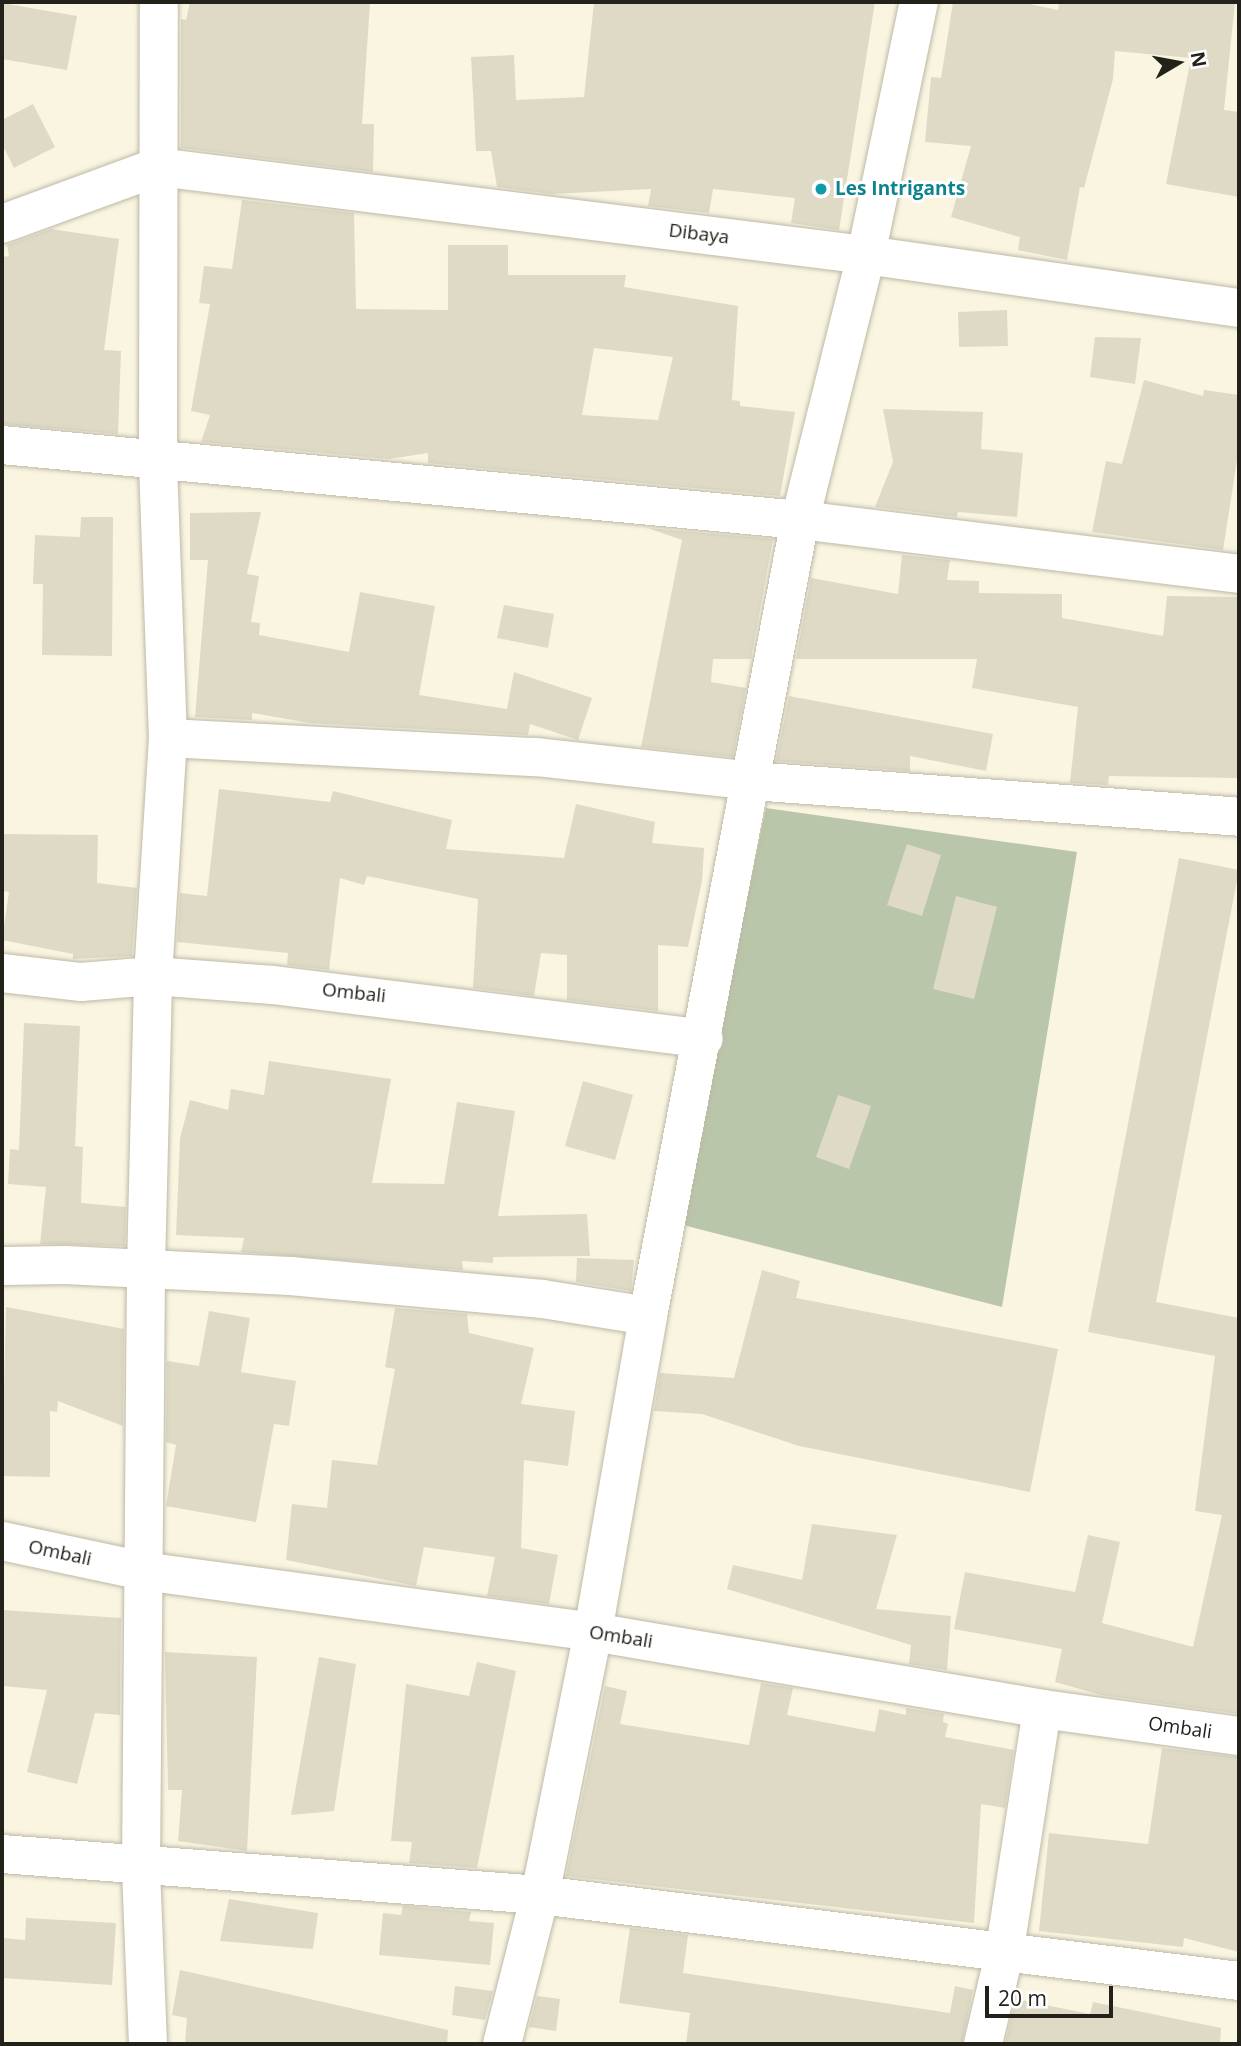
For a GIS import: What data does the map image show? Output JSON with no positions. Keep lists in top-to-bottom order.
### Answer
{
  "streets": {
    "street": ["Dibaya", "Ombali"]
  },
  "places": ["Les Intrigants"],
  "scale_bar": "20 m",
  "north": "right"
}
